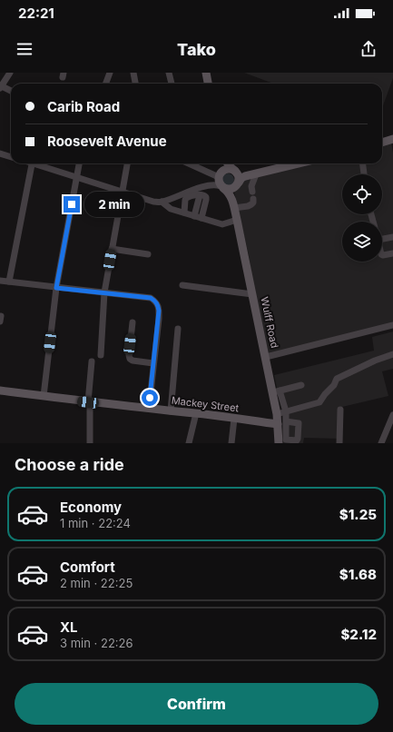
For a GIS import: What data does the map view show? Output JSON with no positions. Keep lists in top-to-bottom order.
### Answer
{
  "streets": {
    "main road": ["Wulff Road", "Mackey Street"]
  },
  "crossings": [
    ["Wulff Road", "Mackey Street"]
  ],
  "page": {
    "status": "22:21",
    "header": "Tako",
    "banner": ["Carib Road", "Roosevelt Avenue"],
    "bubble": "2 min",
    "heading": "Choose a ride",
    "list": [
      {
        "name": "Economy",
        "note": "1 min · 22:24",
        "value": "$1.25"
      },
      {
        "name": "Comfort",
        "note": "2 min · 22:25",
        "value": "$1.68"
      },
      {
        "name": "XL",
        "note": "3 min · 22:26",
        "value": "$2.12"
      }
    ],
    "buttons": "Confirm"
  }
}
